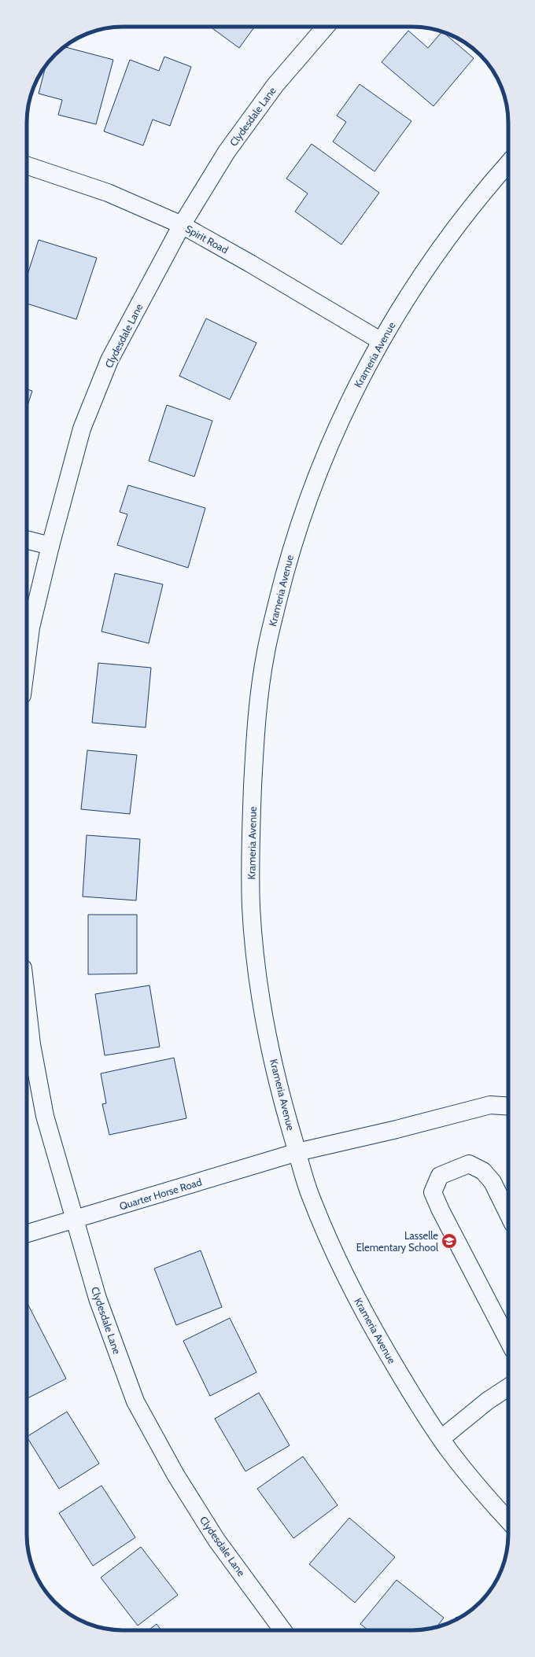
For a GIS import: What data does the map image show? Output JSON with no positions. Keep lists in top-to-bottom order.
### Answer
{
  "streets": {
    "street": [
      "Clydesdale Lane",
      "Spirit Road",
      "Krameria Avenue",
      "Quarter Horse Road"
    ]
  },
  "crossings": [
    ["Clydesdale Lane", "Spirit Road"],
    ["Clydesdale Lane", "Quarter Horse Road"],
    ["Spirit Road", "Krameria Avenue"],
    ["Krameria Avenue", "Quarter Horse Road"]
  ],
  "places": {
    "school or university": ["Lasselle Elementary School"]
  }
}
